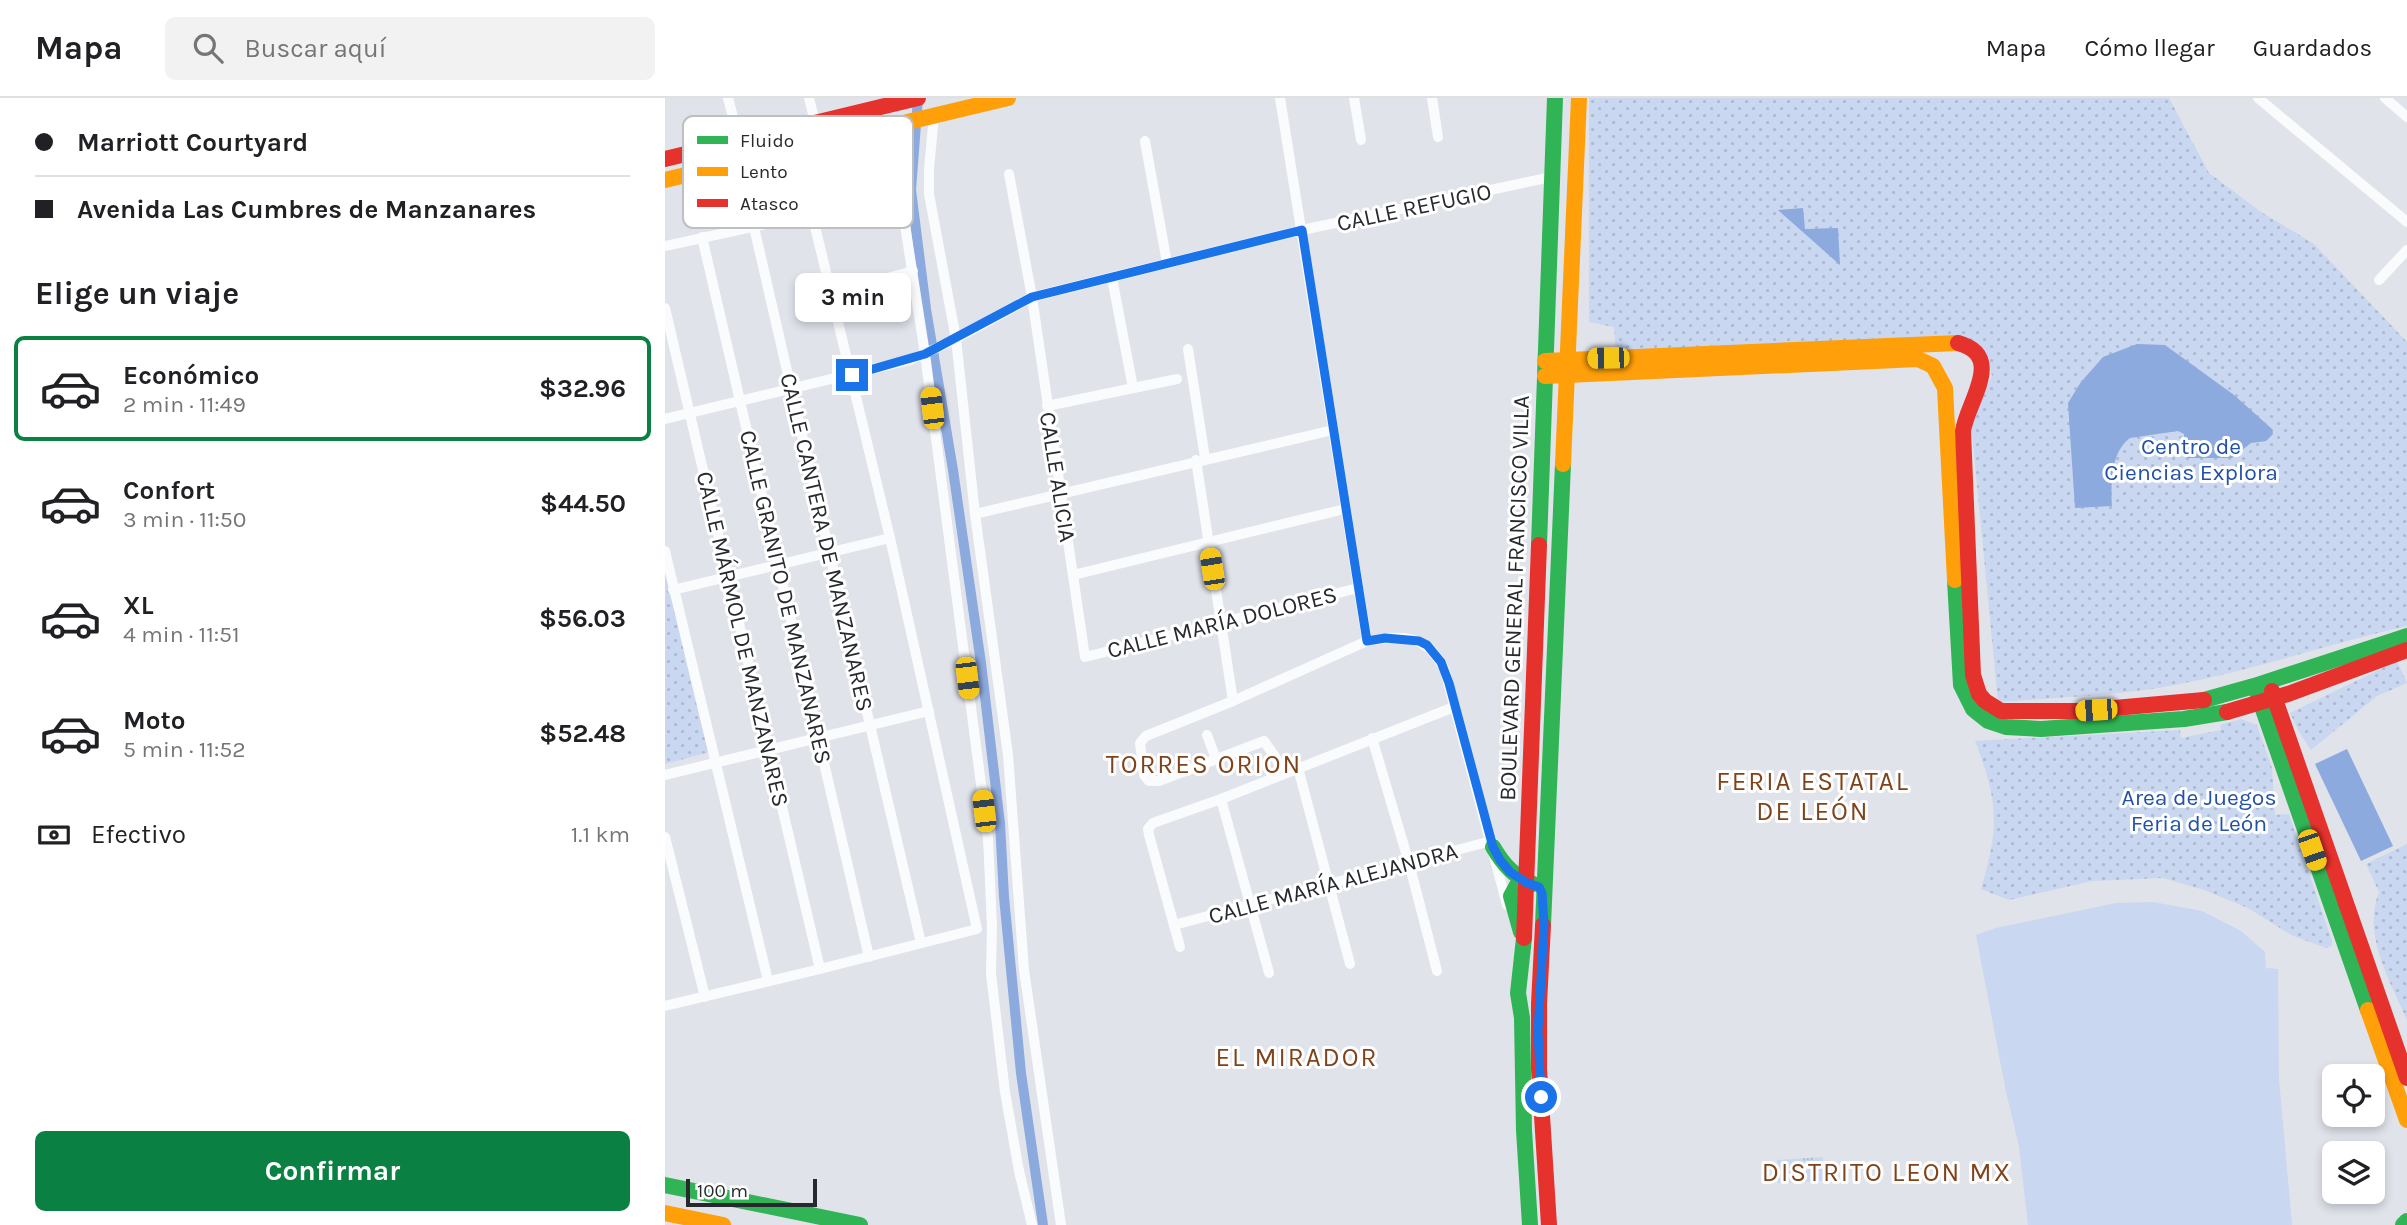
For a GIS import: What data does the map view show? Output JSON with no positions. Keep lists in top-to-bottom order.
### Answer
{
  "streets": {
    "main road": ["BOULEVARD GENERAL FRANCISCO VILLA"],
    "street": [
      "CALLE REFUGIO",
      "CALLE ALICIA",
      "CALLE CANTERA DE MANZANARES",
      "CALLE GRANITO DE MANZANARES",
      "CALLE MARÍA DOLORES",
      "CALLE MÁRMOL DE MANZANARES",
      "CALLE MARÍA ALEJANDRA"
    ]
  },
  "crossings": [
    ["CALLE REFUGIO", "CALLE ALICIA"],
    ["CALLE REFUGIO", "CALLE CANTERA DE MANZANARES"],
    ["CALLE REFUGIO", "CALLE GRANITO DE MANZANARES"],
    ["CALLE REFUGIO", "BOULEVARD GENERAL FRANCISCO VILLA"],
    ["CALLE REFUGIO", "CALLE MÁRMOL DE MANZANARES"],
    ["CALLE ALICIA", "CALLE MARÍA DOLORES"]
  ],
  "districts": [
    "TORRES ORION",
    "FERIA ESTATAL DE LEÓN",
    "EL MIRADOR",
    "DISTRITO LEON MX"
  ],
  "parks": ["Centro de Ciencias Explora", "Area de Juegos Feria de León"],
  "legend": ["Fluido", "Lento", "Atasco"],
  "scale_bar": "100 m",
  "page": {
    "header": "Mapa",
    "search": "Buscar aquí",
    "nav": ["Mapa", "Cómo llegar", "Guardados"],
    "banner": ["Marriott Courtyard", "Avenida Las Cumbres de Manzanares"],
    "heading": "Elige un viaje",
    "bubble": "3 min",
    "list": [
      {
        "name": "Económico",
        "note": "2 min · 11:49",
        "value": "$32.96"
      },
      {
        "name": "Confort",
        "note": "3 min · 11:50",
        "value": "$44.50"
      },
      {
        "name": "XL",
        "note": "4 min · 11:51",
        "value": "$56.03"
      },
      {
        "name": "Moto",
        "note": "5 min · 11:52",
        "value": "$52.48"
      }
    ],
    "pay": ["Efectivo", "1.1 km"],
    "buttons": "Confirmar",
    "scale": "100 m"
  }
}
